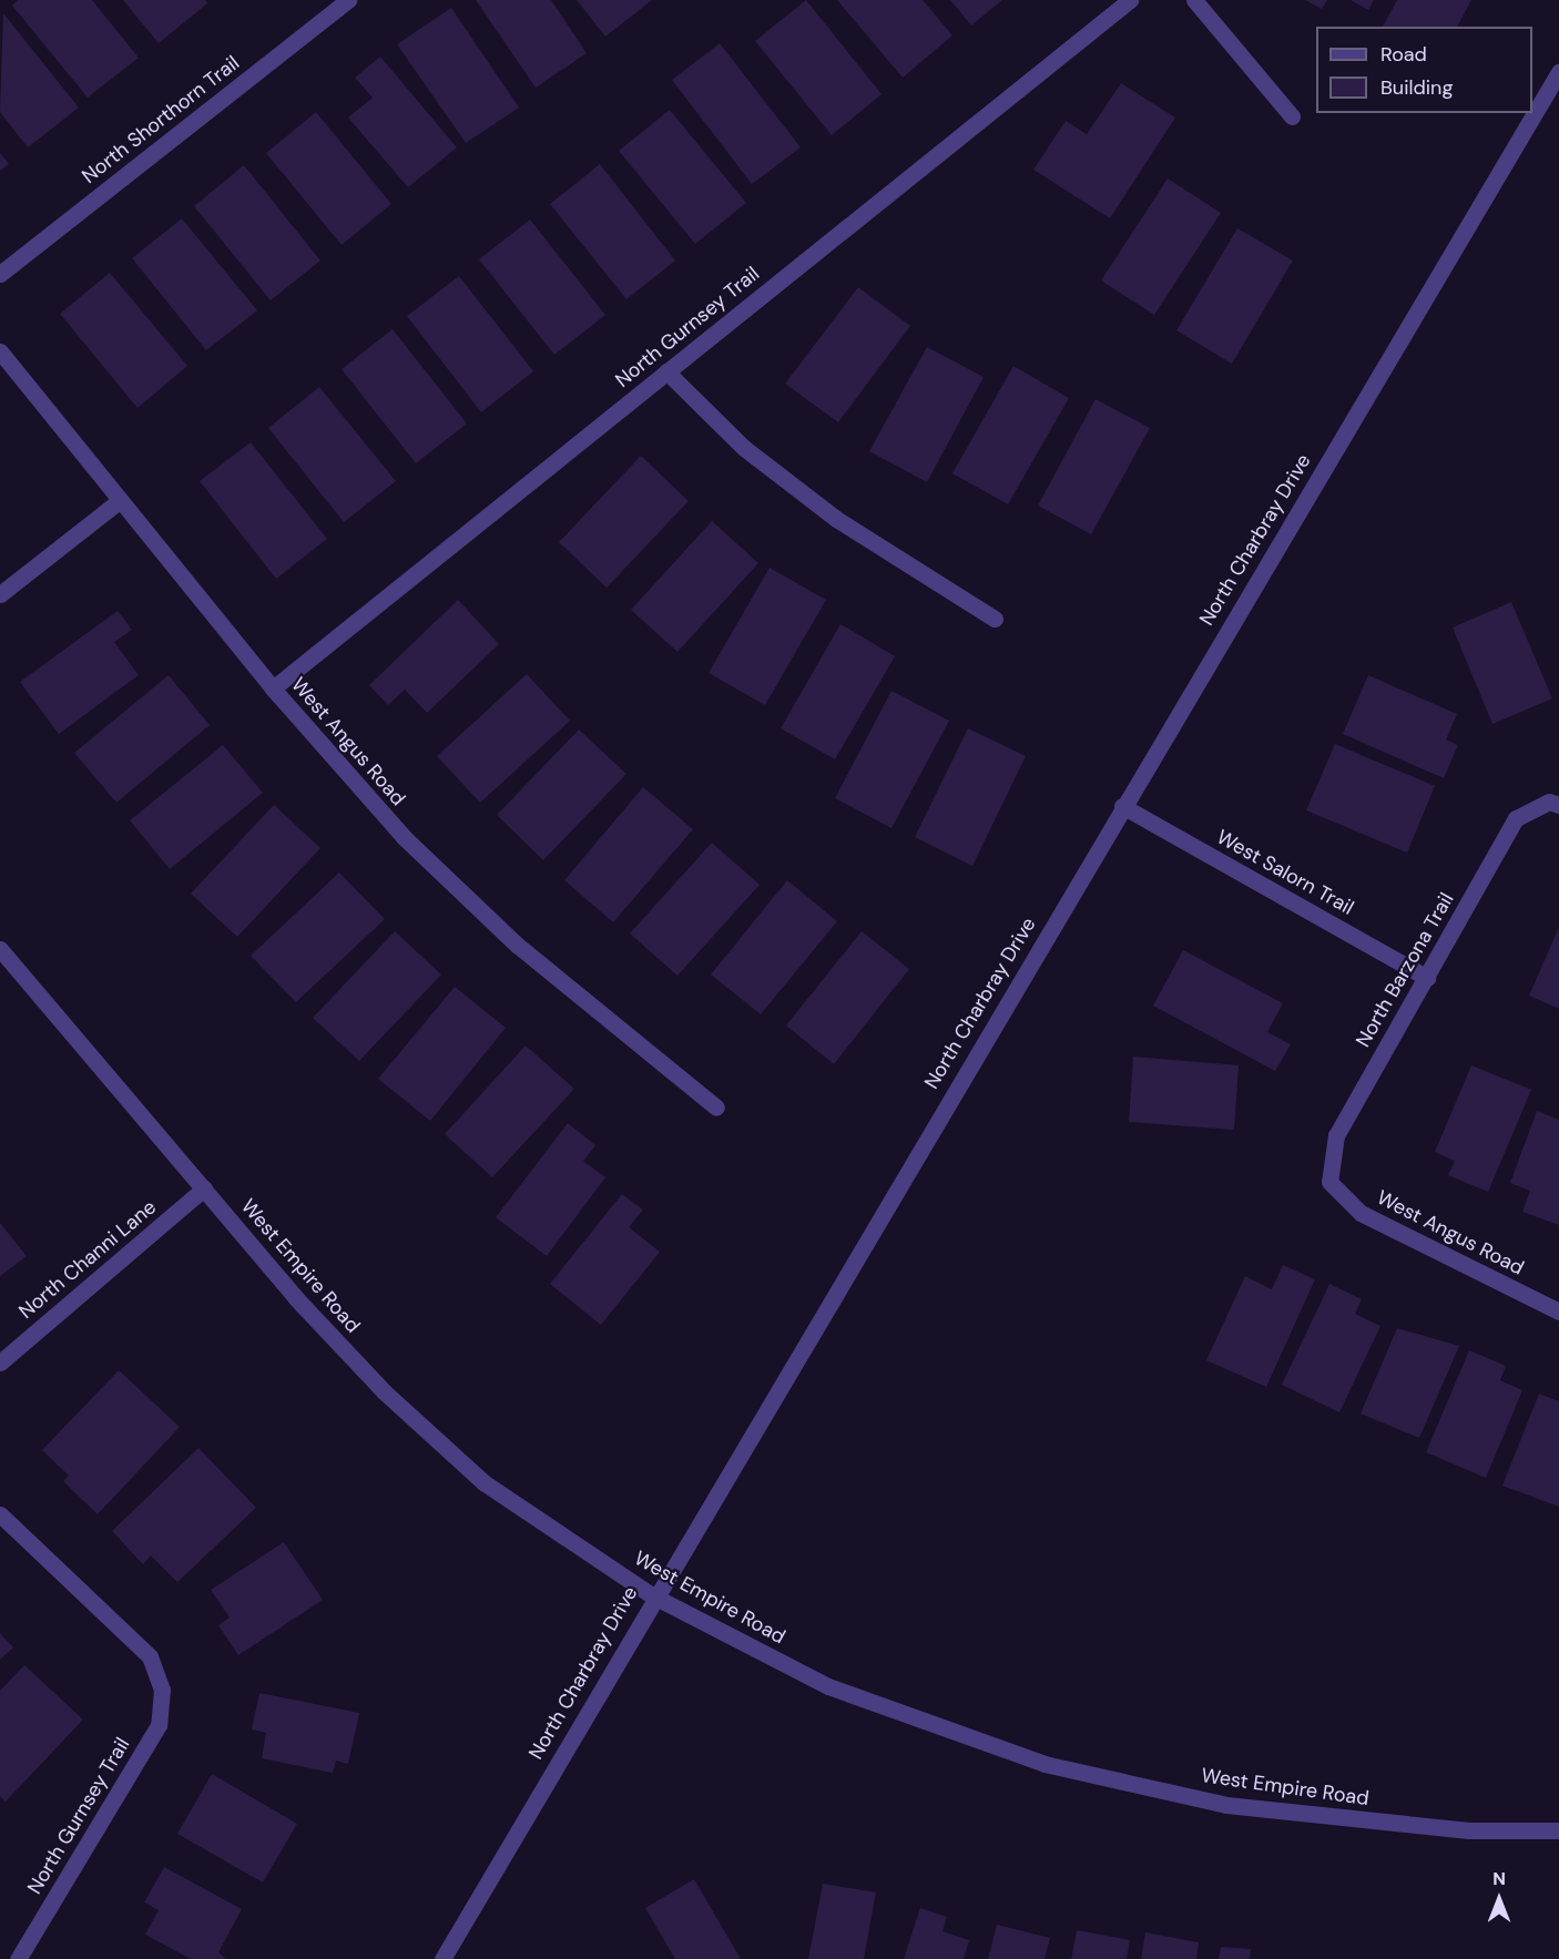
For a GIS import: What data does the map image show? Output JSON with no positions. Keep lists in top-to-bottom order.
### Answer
{
  "streets": {
    "street": [
      "North Shorthorn Trail",
      "North Gurnsey Trail",
      "North Charbray Drive",
      "West Angus Road",
      "West Salorn Trail",
      "North Barzona Trail",
      "North Channi Lane",
      "West Empire Road"
    ]
  },
  "crossings": [
    ["North Gurnsey Trail", "West Angus Road"],
    ["North Charbray Drive", "West Salorn Trail"],
    ["North Charbray Drive", "West Empire Road"],
    ["West Angus Road", "North Barzona Trail"],
    ["West Salorn Trail", "North Barzona Trail"],
    ["North Channi Lane", "West Empire Road"]
  ],
  "legend": ["Road", "Building"],
  "north": "top"
}
